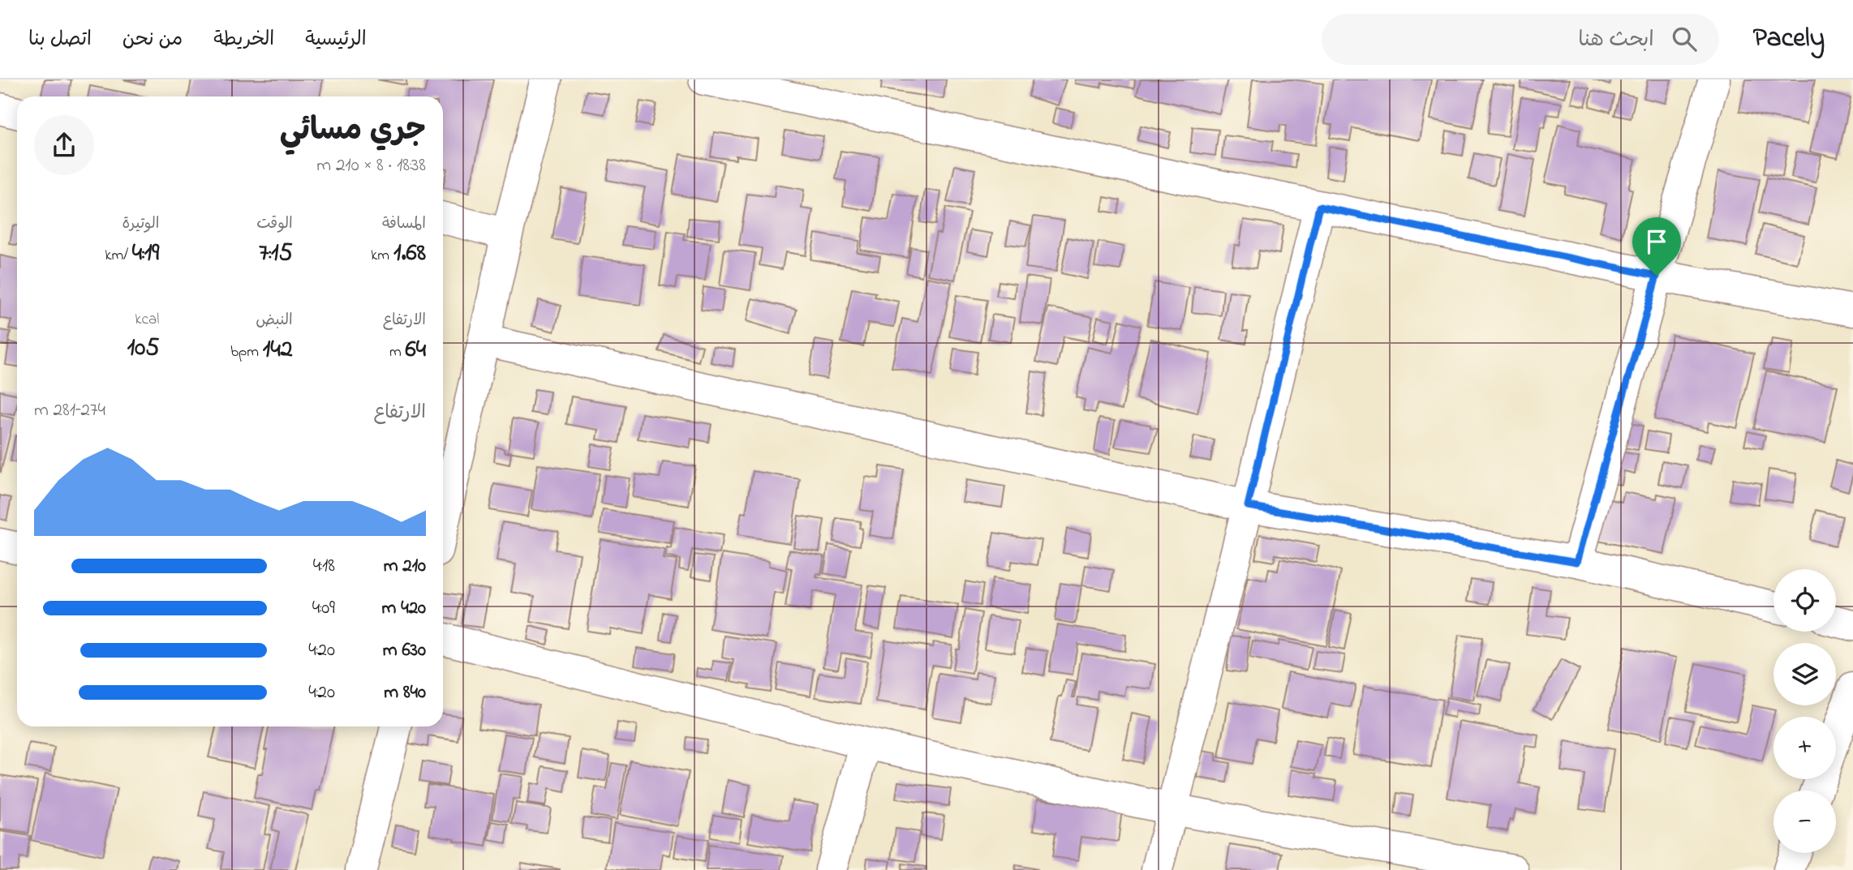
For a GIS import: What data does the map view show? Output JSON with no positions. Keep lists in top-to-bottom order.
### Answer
{
  "page": {
    "header": "Pacely",
    "search": "ابحث هنا",
    "nav": [
      "الرئيسية",
      "الخريطة",
      "من نحن",
      "اتصل بنا"
    ],
    "heading": ["جري مسائي", "18:38 · 8 × 210 m"],
    "stats": [
      ["المسافة", "1.68 km"],
      ["الوقت", "7:15"],
      ["الوتيرة", "4:19 /km"],
      ["الارتفاع", "64 m"],
      ["النبض", "142 bpm"],
      ["kcal", "105"]
    ],
    "chart": ["الارتفاع", "274–281 m"],
    "list": [
      {
        "name": "210 m",
        "note": "4:18"
      },
      {
        "name": "420 m",
        "note": "4:09"
      },
      {
        "name": "630 m",
        "note": "4:20"
      },
      {
        "name": "840 m",
        "note": "4:20"
      }
    ],
    "map_buttons": ["+", "−"]
  }
}
